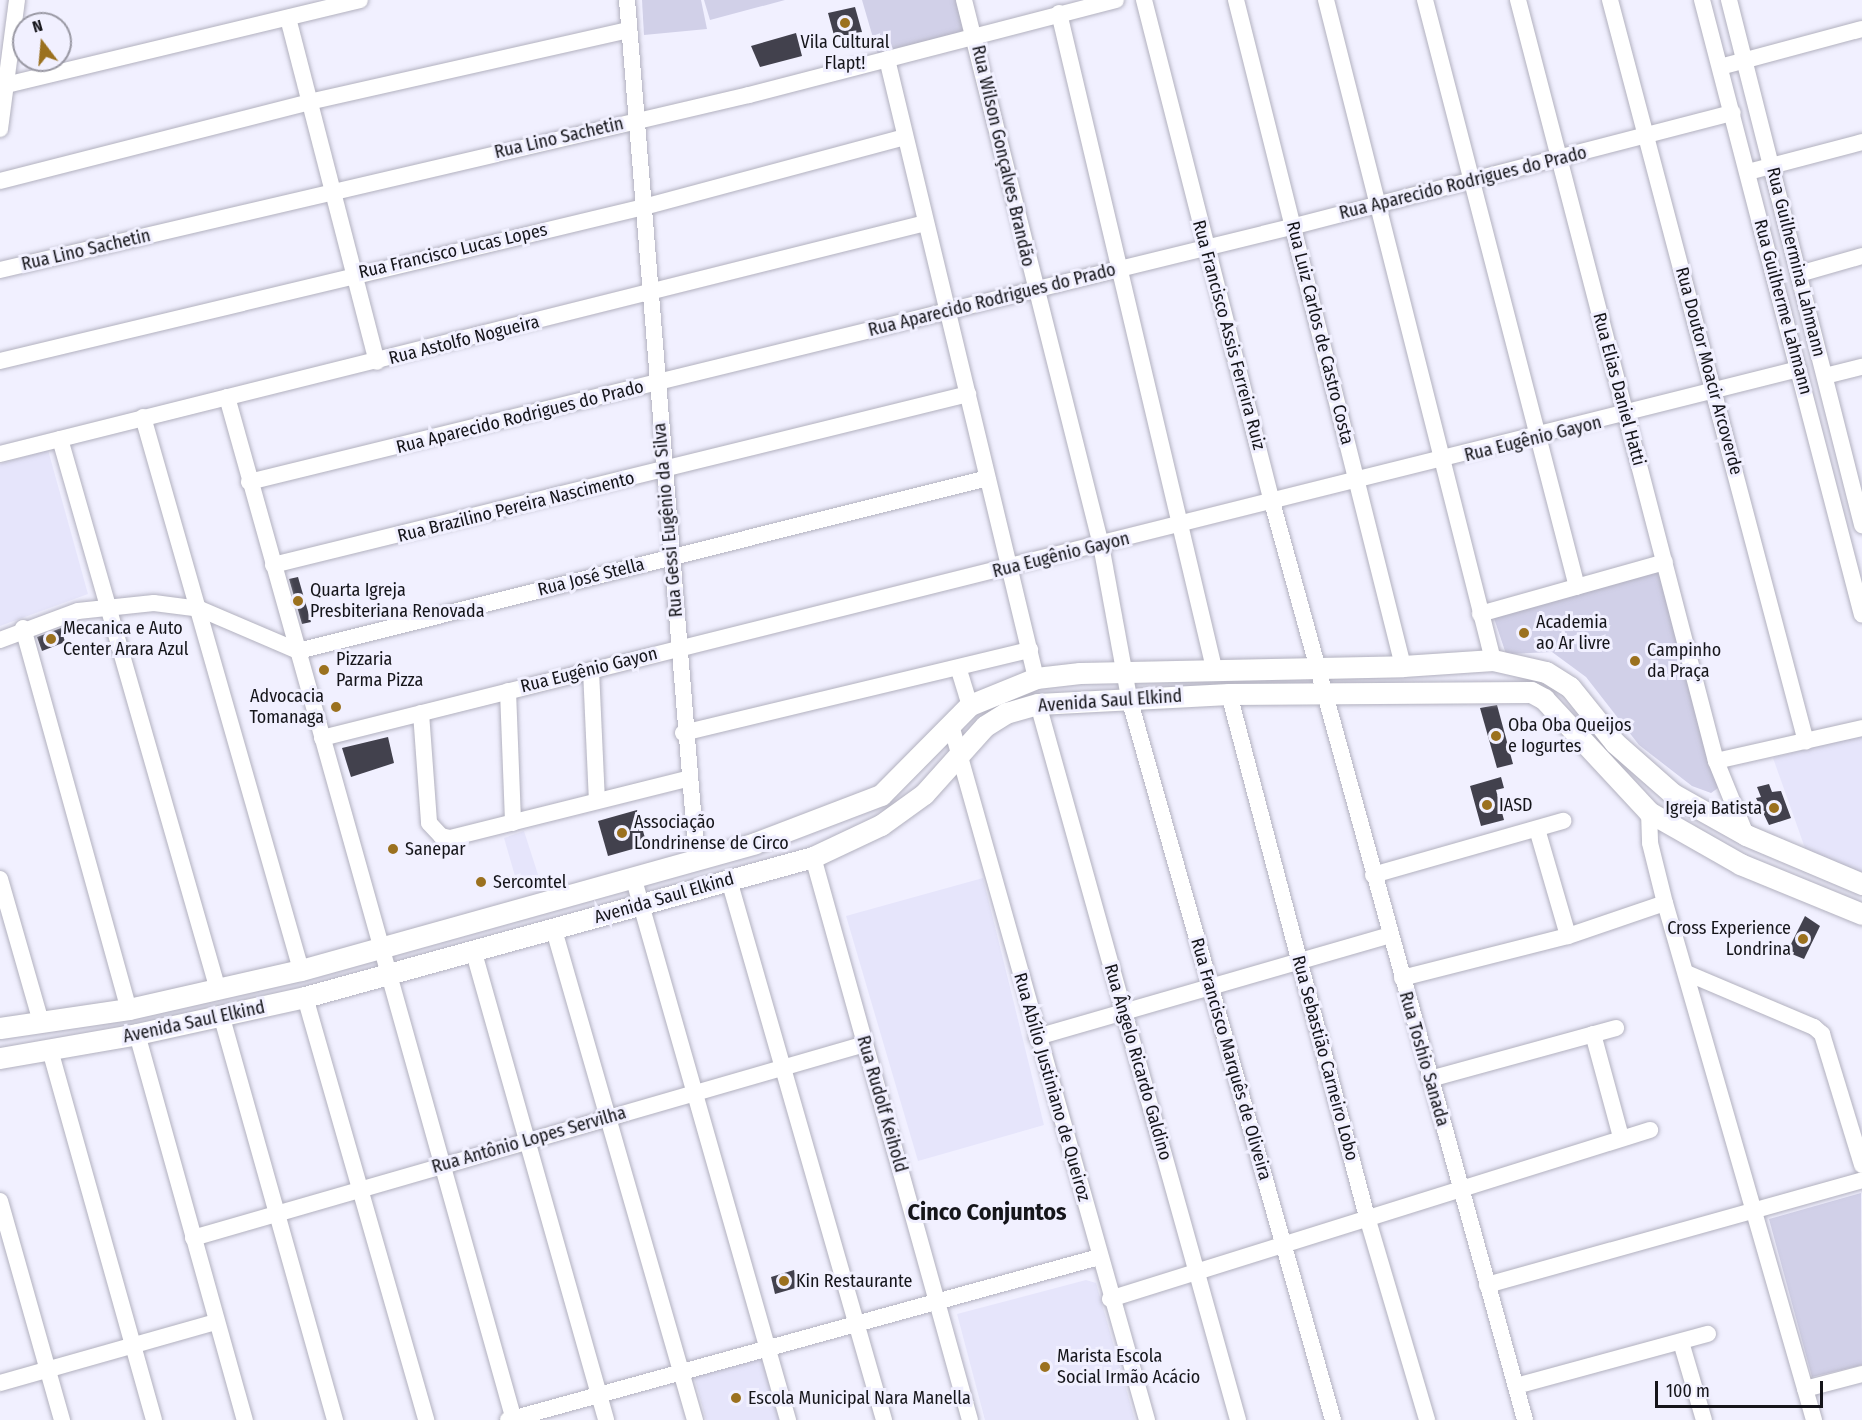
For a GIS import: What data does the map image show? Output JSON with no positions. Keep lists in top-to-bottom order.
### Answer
{
  "streets": {
    "main road": ["Avenida Saul Elkind"],
    "street": [
      "Rua Lino Sachetin",
      "Rua Wilson Gonçalves Brandão",
      "Rua Aparecido Rodrigues do Prado",
      "Rua Francisco Lucas Lopes",
      "Rua Guilhermina Lahmann",
      "Rua Guilherme Lahmann",
      "Rua Luiz Carlos de Castro Costa",
      "Rua Francisco Assis Ferreira Ruiz",
      "Rua Astolfo Nogueira",
      "Rua Doutor Moacir Arcoverde",
      "Rua Elias Daniel Hatti",
      "Rua Eugênio Gayon",
      "Rua Brazilino Pereira Nascimento",
      "Rua Gessi Eugênio da Silva",
      "Rua José Stella",
      "Rua Sebastião Carneiro Lobo",
      "Rua Francisco Marquês de Oliveira",
      "Rua Toshio Sanada",
      "Rua Ângelo Ricardo Galdino",
      "Rua Abílio Justiniano de Queiroz",
      "Rua Rudolf Keihold",
      "Rua Antônio Lopes Servilha"
    ]
  },
  "crossings": [
    ["Rua Lino Sachetin", "Rua Wilson Gonçalves Brandão"],
    ["Rua Lino Sachetin", "Rua Gessi Eugênio da Silva"],
    ["Rua Wilson Gonçalves Brandão", "Rua Aparecido Rodrigues do Prado"],
    ["Rua Wilson Gonçalves Brandão", "Rua Eugênio Gayon"],
    ["Rua Wilson Gonçalves Brandão", "Avenida Saul Elkind"],
    ["Rua Wilson Gonçalves Brandão", "Rua Francisco Marquês de Oliveira"],
    ["Rua Aparecido Rodrigues do Prado", "Rua Guilherme Lahmann"],
    ["Rua Aparecido Rodrigues do Prado", "Rua Luiz Carlos de Castro Costa"],
    ["Rua Aparecido Rodrigues do Prado", "Rua Francisco Assis Ferreira Ruiz"],
    ["Rua Aparecido Rodrigues do Prado", "Rua Doutor Moacir Arcoverde"],
    ["Rua Aparecido Rodrigues do Prado", "Rua Elias Daniel Hatti"],
    ["Rua Aparecido Rodrigues do Prado", "Rua Gessi Eugênio da Silva"],
    ["Rua Francisco Lucas Lopes", "Rua Gessi Eugênio da Silva"],
    ["Rua Guilherme Lahmann", "Rua Eugênio Gayon"],
    ["Rua Luiz Carlos de Castro Costa", "Rua Eugênio Gayon"],
    ["Rua Luiz Carlos de Castro Costa", "Avenida Saul Elkind"],
    ["Rua Francisco Assis Ferreira Ruiz", "Rua Eugênio Gayon"],
    ["Rua Francisco Assis Ferreira Ruiz", "Avenida Saul Elkind"],
    ["Rua Francisco Assis Ferreira Ruiz", "Rua Toshio Sanada"],
    ["Rua Astolfo Nogueira", "Rua Gessi Eugênio da Silva"],
    ["Rua Doutor Moacir Arcoverde", "Rua Eugênio Gayon"],
    ["Rua Elias Daniel Hatti", "Rua Eugênio Gayon"],
    ["Rua Elias Daniel Hatti", "Avenida Saul Elkind"],
    ["Rua Eugênio Gayon", "Rua Gessi Eugênio da Silva"],
    ["Rua Brazilino Pereira Nascimento", "Rua Gessi Eugênio da Silva"],
    ["Rua Gessi Eugênio da Silva", "Rua José Stella"],
    ["Rua Gessi Eugênio da Silva", "Avenida Saul Elkind"],
    ["Avenida Saul Elkind", "Rua Sebastião Carneiro Lobo"],
    ["Avenida Saul Elkind", "Rua Francisco Marquês de Oliveira"],
    ["Avenida Saul Elkind", "Rua Toshio Sanada"],
    ["Avenida Saul Elkind", "Rua Ângelo Ricardo Galdino"],
    ["Avenida Saul Elkind", "Rua Abílio Justiniano de Queiroz"],
    ["Avenida Saul Elkind", "Rua Rudolf Keihold"],
    ["Rua Rudolf Keihold", "Rua Antônio Lopes Servilha"]
  ],
  "districts": ["Cinco Conjuntos"],
  "places": [
    "Vila Cultural Flapt!",
    "Quarta Igreja Presbiteriana Renovada",
    "Academia ao Ar livre",
    "Mecanica e Auto Center Arara Azul",
    "Campinho da Praça",
    "Pizzaria Parma Pizza",
    "Advocacia Tomanaga",
    "Oba Oba Queijos e Iogurtes",
    "IASD",
    "Igreja Batista",
    "Associação Londrinense de Circo",
    "Sanepar",
    "Sercomtel",
    "Cross Experience Londrina",
    "Kin Restaurante",
    "Marista Escola Social Irmão Acácio",
    "Escola Municipal Nara Manella"
  ],
  "scale_bar": "100 m",
  "north": "top"
}
